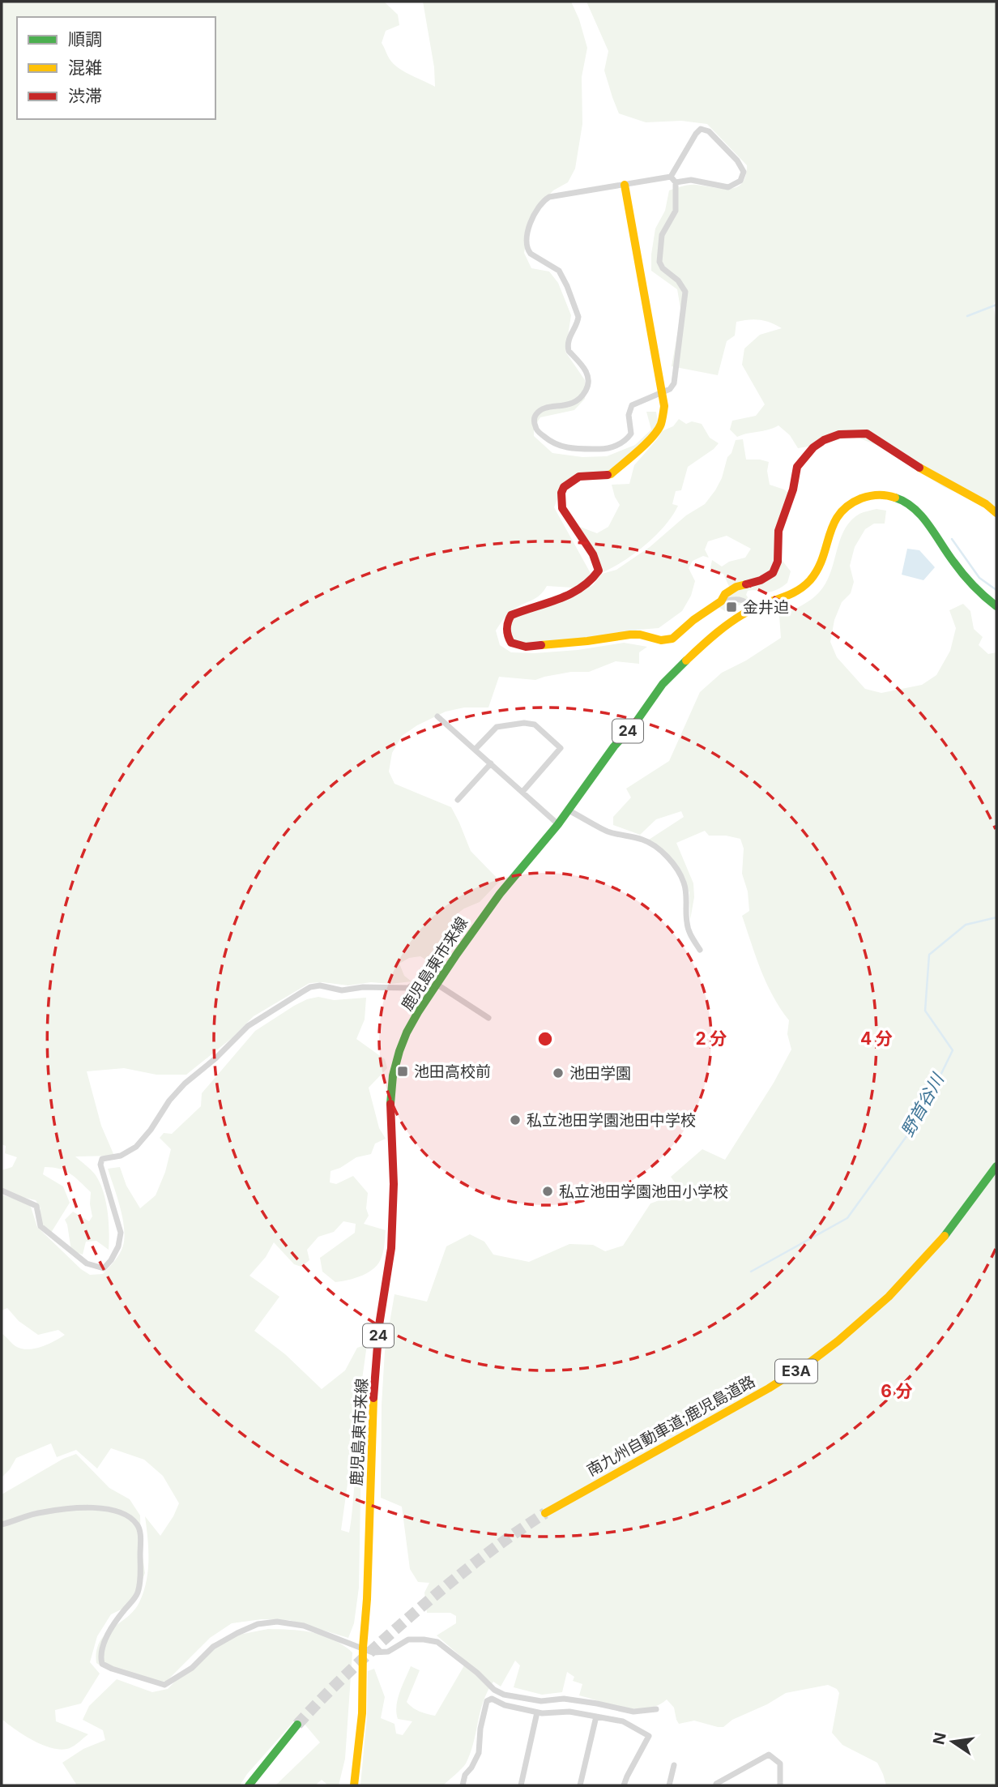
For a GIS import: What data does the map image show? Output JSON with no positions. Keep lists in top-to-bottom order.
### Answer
{
  "streets": {
    "main road": [
      "24",
      "鹿児島東市来線",
      "E3A",
      "南九州自動車道;鹿児島道路"
    ]
  },
  "water": ["野首谷川"],
  "places": {
    "transit": ["金井迫", "池田高校前"],
    "other": ["池田学園", "私立池田学園池田中学校", "私立池田学園池田小学校"]
  },
  "legend": ["順調", "混雑", "渋滞"],
  "north": "left",
  "rings": ["2 分", "4 分", "6 分"]
}
